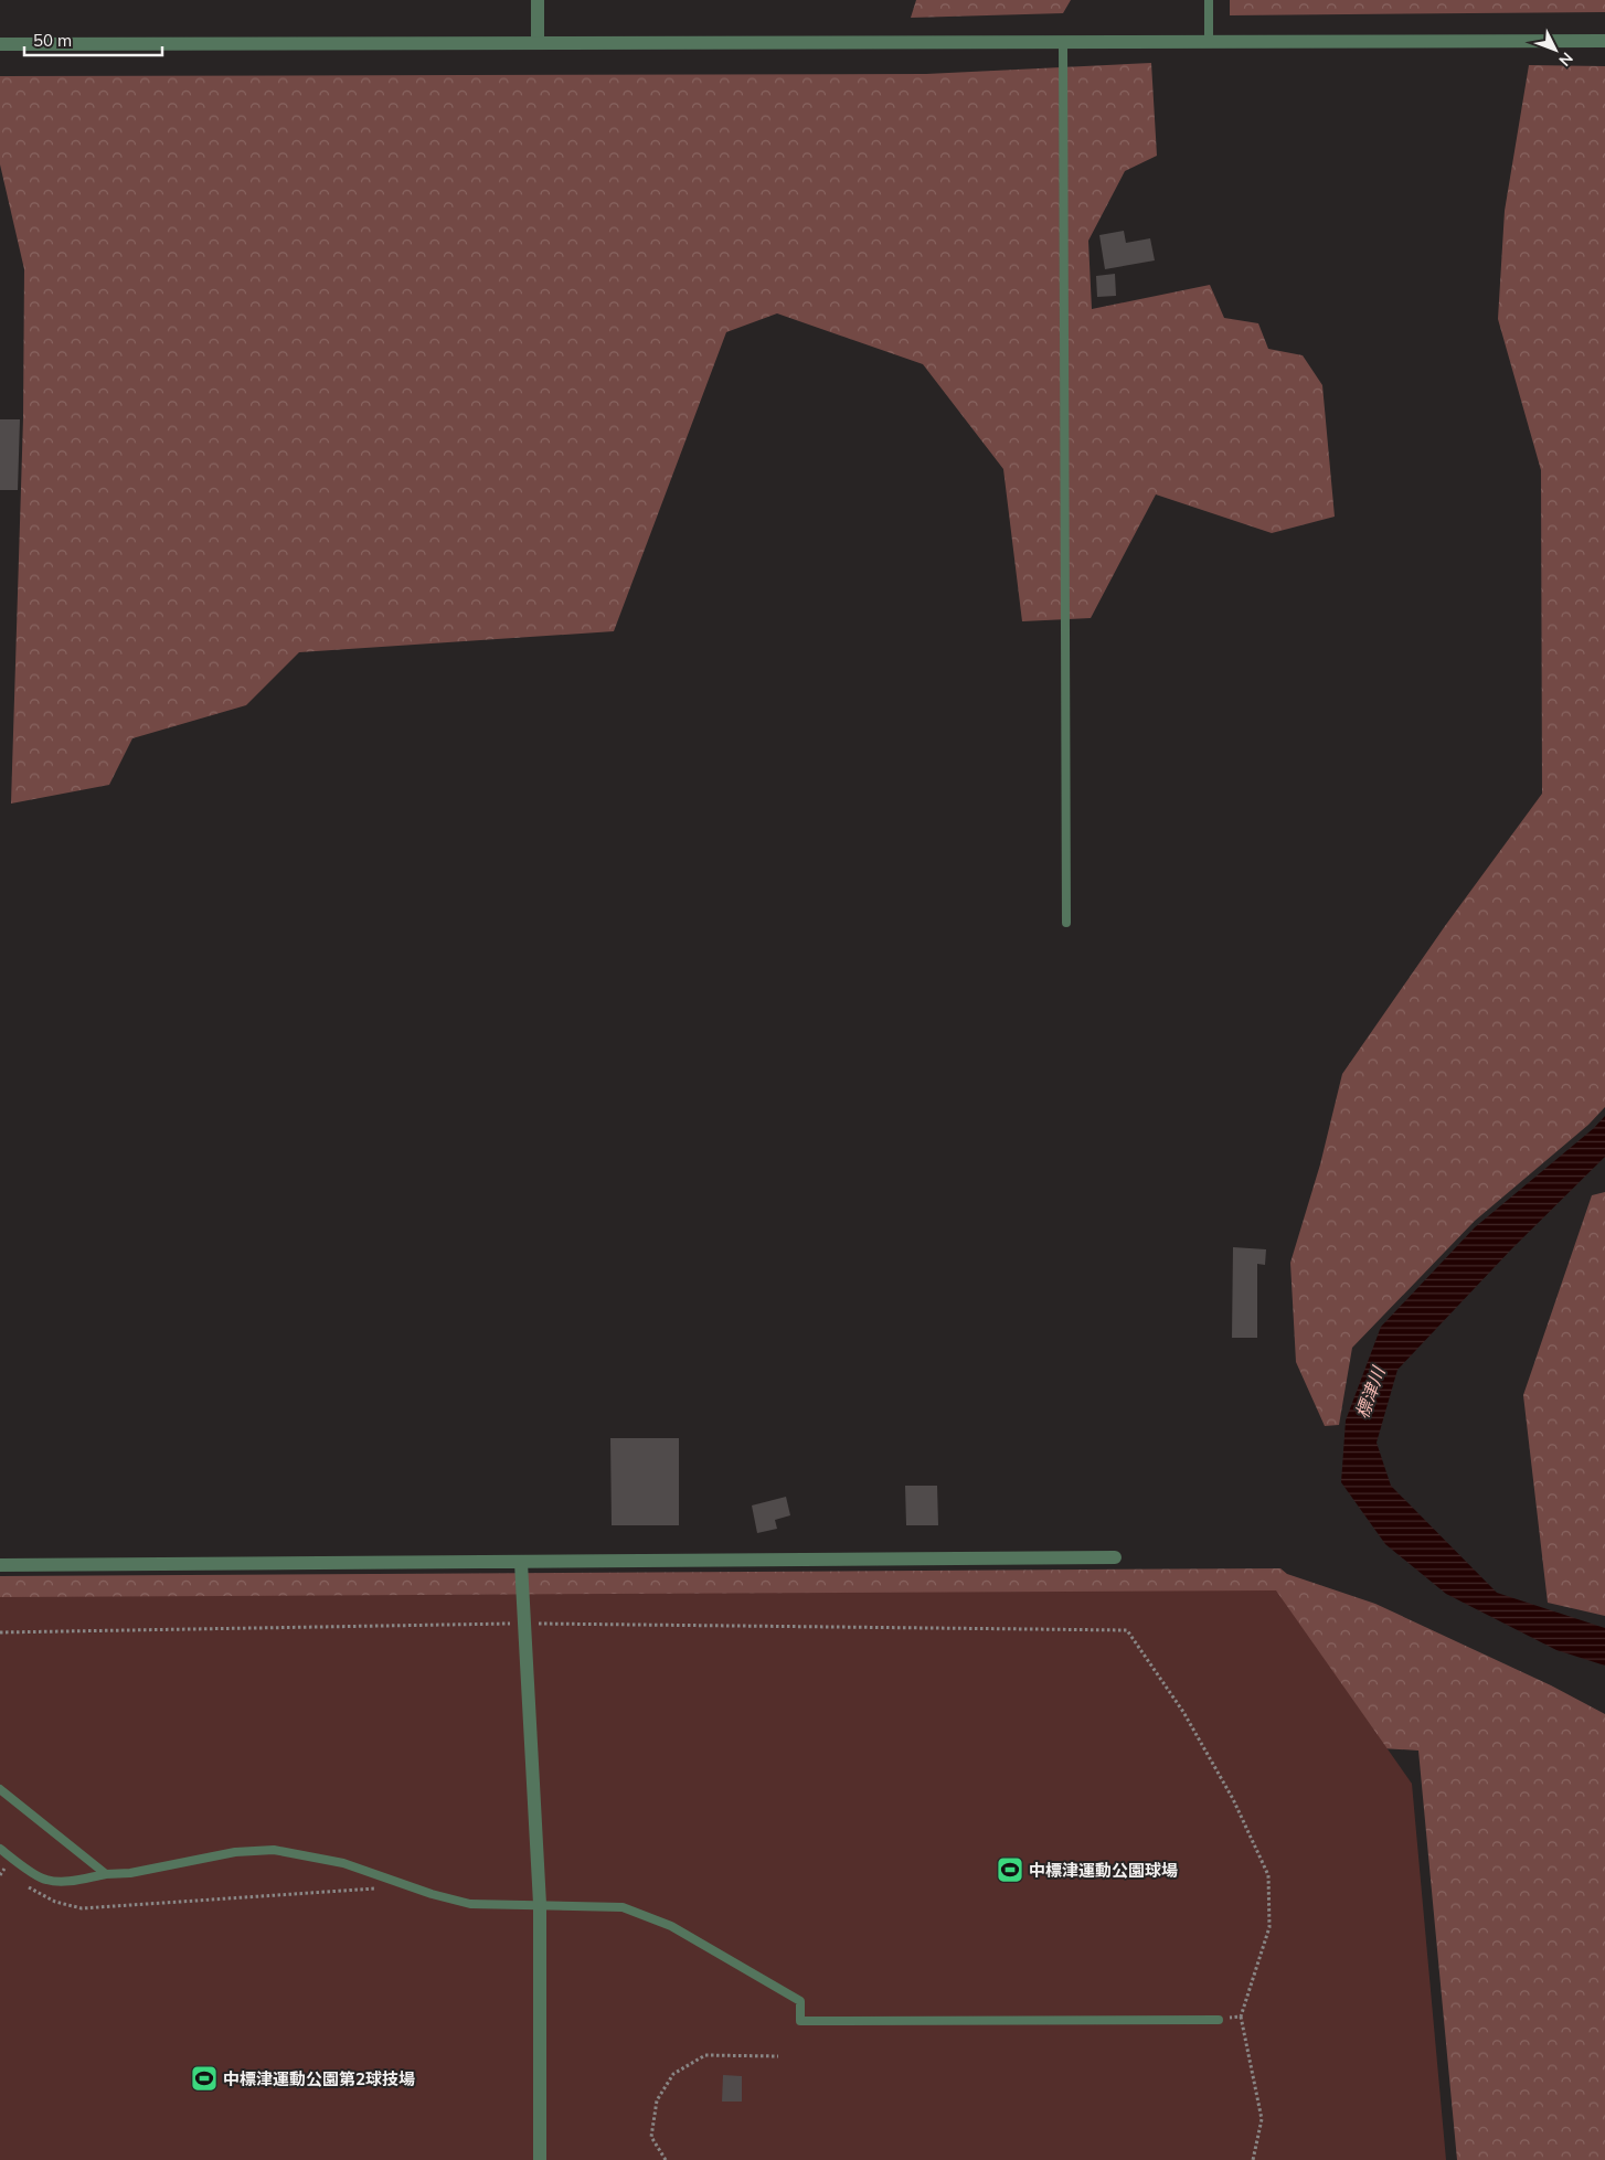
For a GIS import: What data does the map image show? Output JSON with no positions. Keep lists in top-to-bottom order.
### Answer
{
  "water": ["標津川"],
  "places": {
    "sports": ["中標津運動公園球場", "中標津運動公園第2球技場"]
  },
  "scale_bar": "50 m",
  "north": "bottom right"
}
